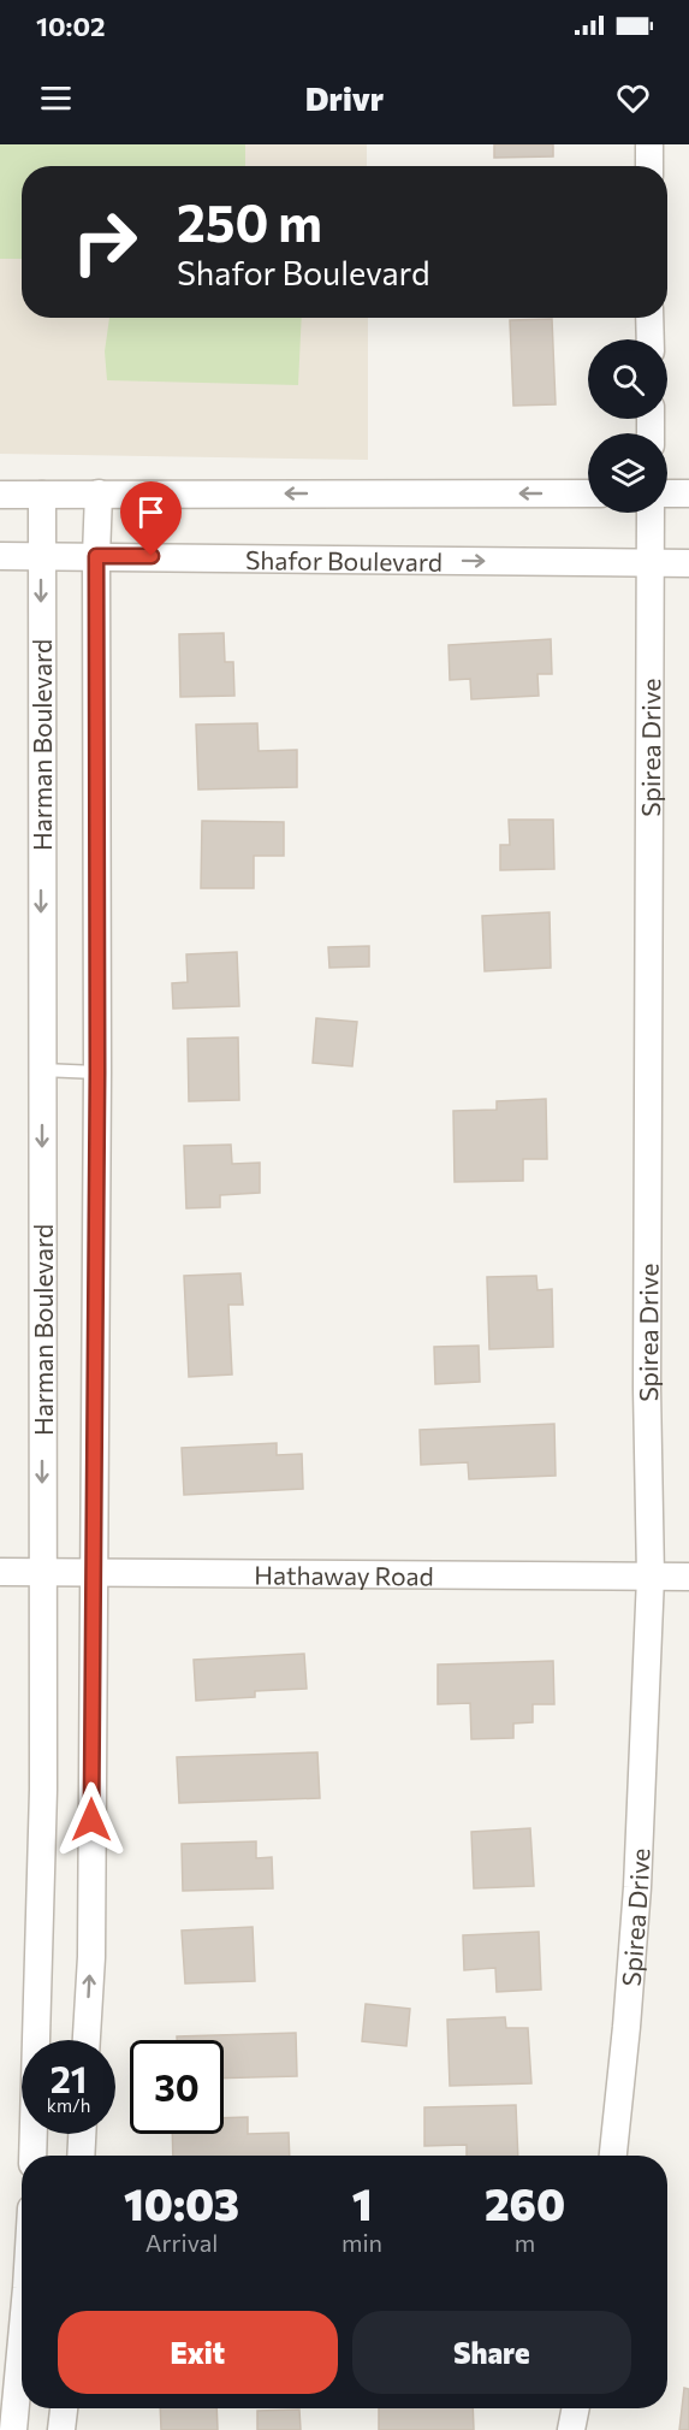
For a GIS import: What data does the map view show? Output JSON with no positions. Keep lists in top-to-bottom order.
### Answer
{
  "streets": {
    "street": [
      "Shafor Boulevard",
      "Harman Boulevard",
      "Spirea Drive",
      "Hathaway Road"
    ]
  },
  "crossings": [
    ["Shafor Boulevard", "Harman Boulevard"],
    ["Shafor Boulevard", "Spirea Drive"],
    ["Harman Boulevard", "Hathaway Road"],
    ["Spirea Drive", "Hathaway Road"]
  ],
  "page": {
    "status": "10:02",
    "header": "Drivr",
    "turn": ["250 m", "Shafor Boulevard"],
    "speed": "21 km/h",
    "limit": "30",
    "eta": [
      "10:03",
      "Arrival",
      "1",
      "min",
      "260",
      "m"
    ],
    "buttons": ["Exit", "Share"]
  }
}
